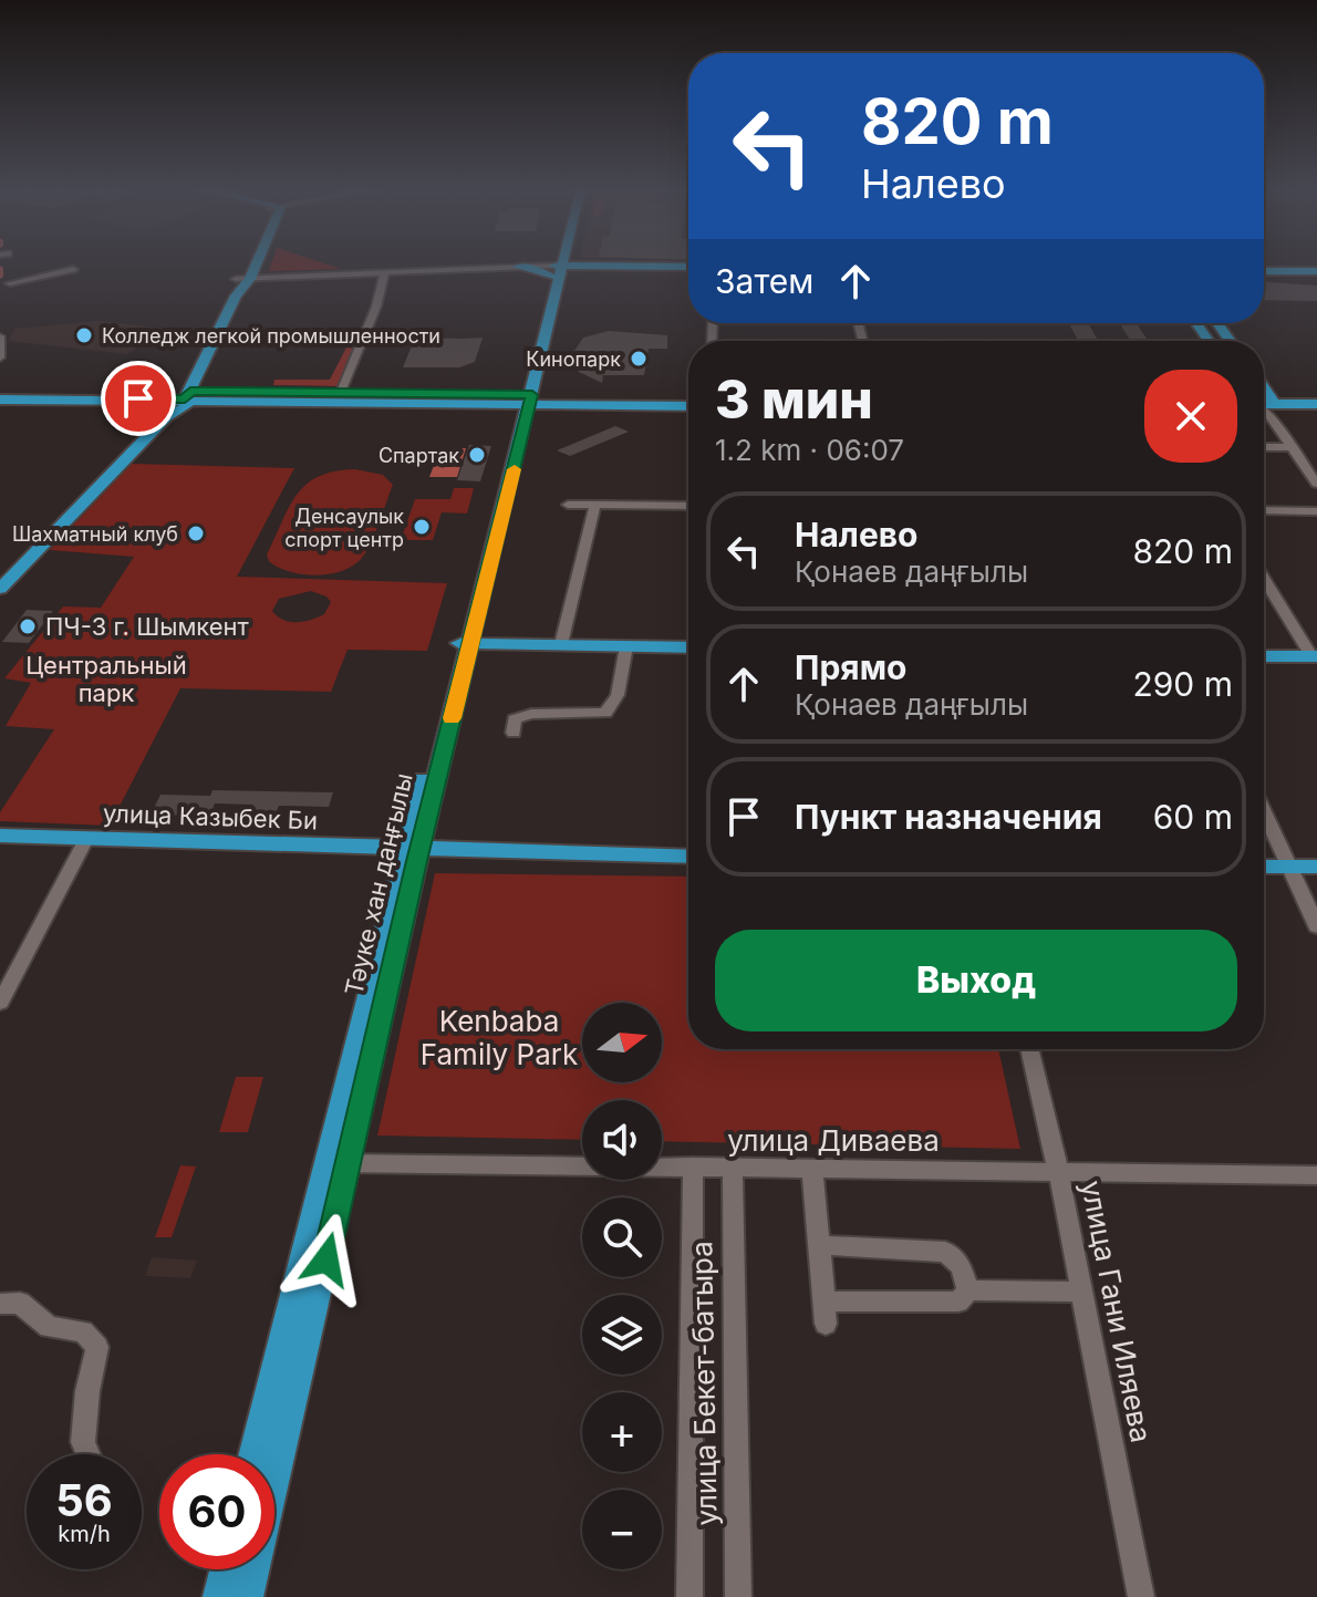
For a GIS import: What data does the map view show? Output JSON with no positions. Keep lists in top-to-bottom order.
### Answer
{
  "streets": {
    "main road": ["улица Казыбек Би", "Тәуке хан даңғылы"],
    "street": ["улица Диваева", "улица Гани Иляева", "улица Бекет-батыра"]
  },
  "crossings": [
    ["улица Казыбек Би", "Тәуке хан даңғылы"],
    ["Тәуке хан даңғылы", "улица Диваева"],
    ["улица Диваева", "улица Гани Иляева"],
    ["улица Диваева", "улица Бекет-батыра"]
  ],
  "parks": ["Центральный парк", "Kenbaba Family Park"],
  "places": [
    "Колледж легкой промышленности",
    "Кинопарк",
    "Спартак",
    "Денсаулык спорт центр",
    "Шахматный клуб",
    "ПЧ-3 г. Шымкент"
  ],
  "north": "right",
  "page": {
    "turn": ["820 m", "Налево"],
    "then": "Затем",
    "heading": ["3 мин", "1.2 km · 06:07"],
    "list": [
      {
        "name": "Налево",
        "note": "Қонаев даңғылы",
        "value": "820 m"
      },
      {
        "name": "Прямо",
        "note": "Қонаев даңғылы",
        "value": "290 m"
      },
      {
        "name": "Пункт назначения",
        "value": "60 m"
      }
    ],
    "buttons": "Выход",
    "map_buttons": ["+", "−"],
    "speed": "56 km/h",
    "limit": "60"
  }
}
